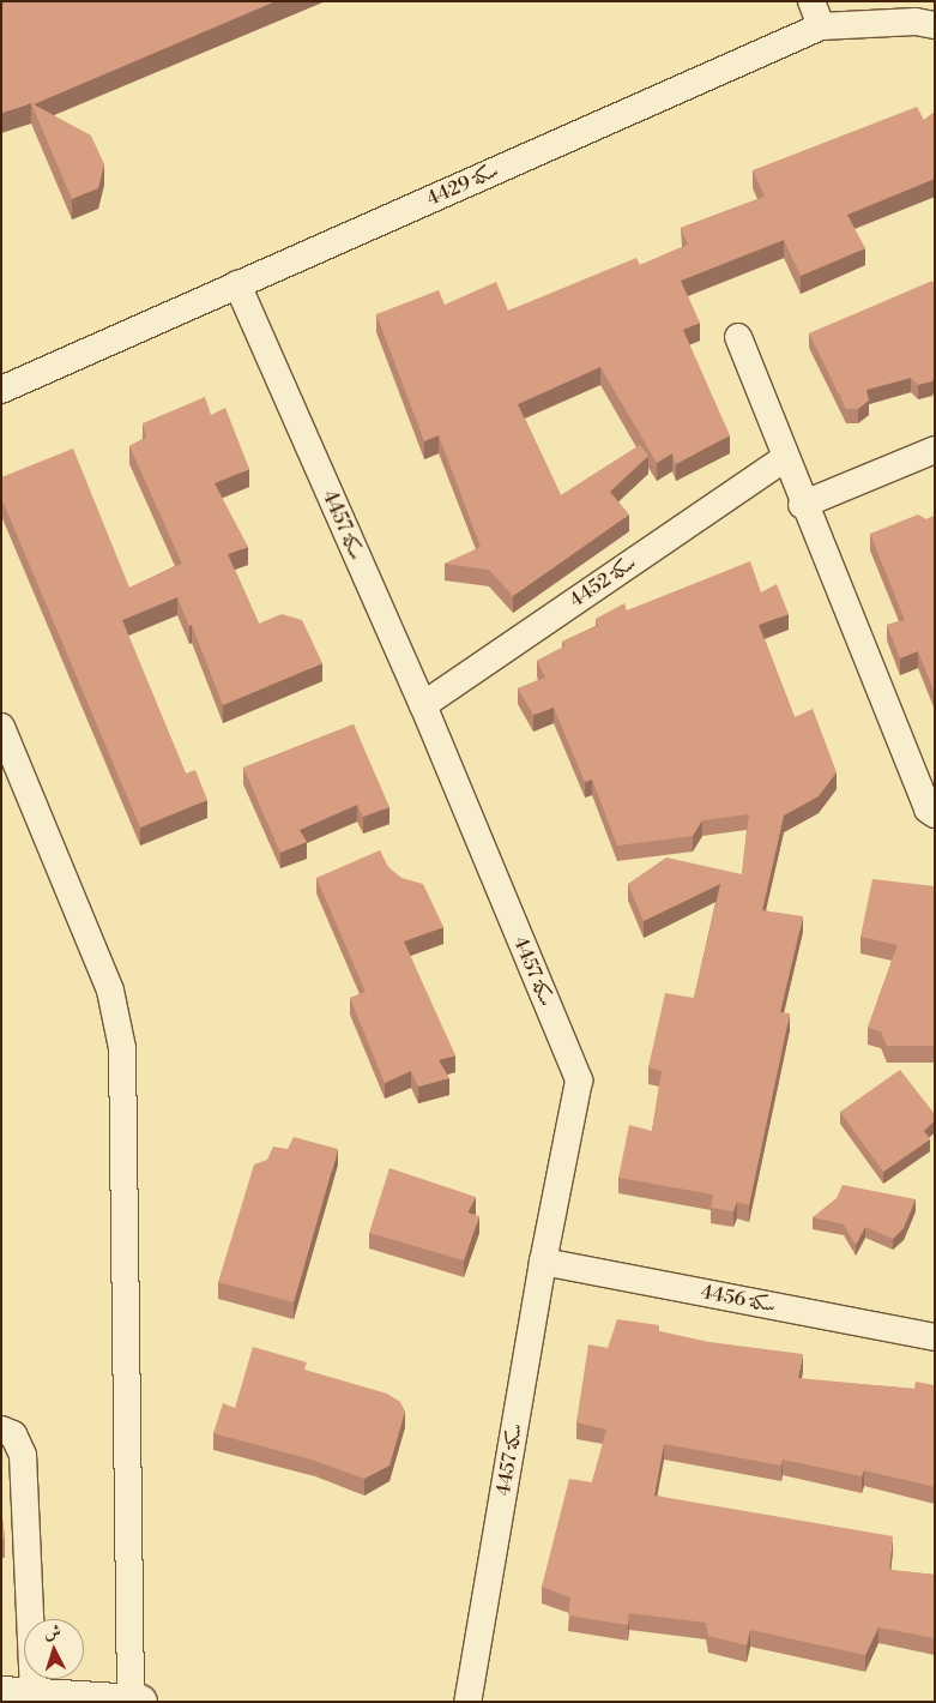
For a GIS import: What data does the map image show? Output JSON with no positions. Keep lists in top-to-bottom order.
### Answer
{
  "streets": {
    "street": [
      "سكة 4429",
      "سكة 4457",
      "سكة 4452",
      "سكة 4456"
    ]
  },
  "crossings": [
    ["سكة 4429", "سكة 4457"],
    ["سكة 4457", "سكة 4452"],
    ["سكة 4457", "سكة 4456"]
  ],
  "north": "top"
}
